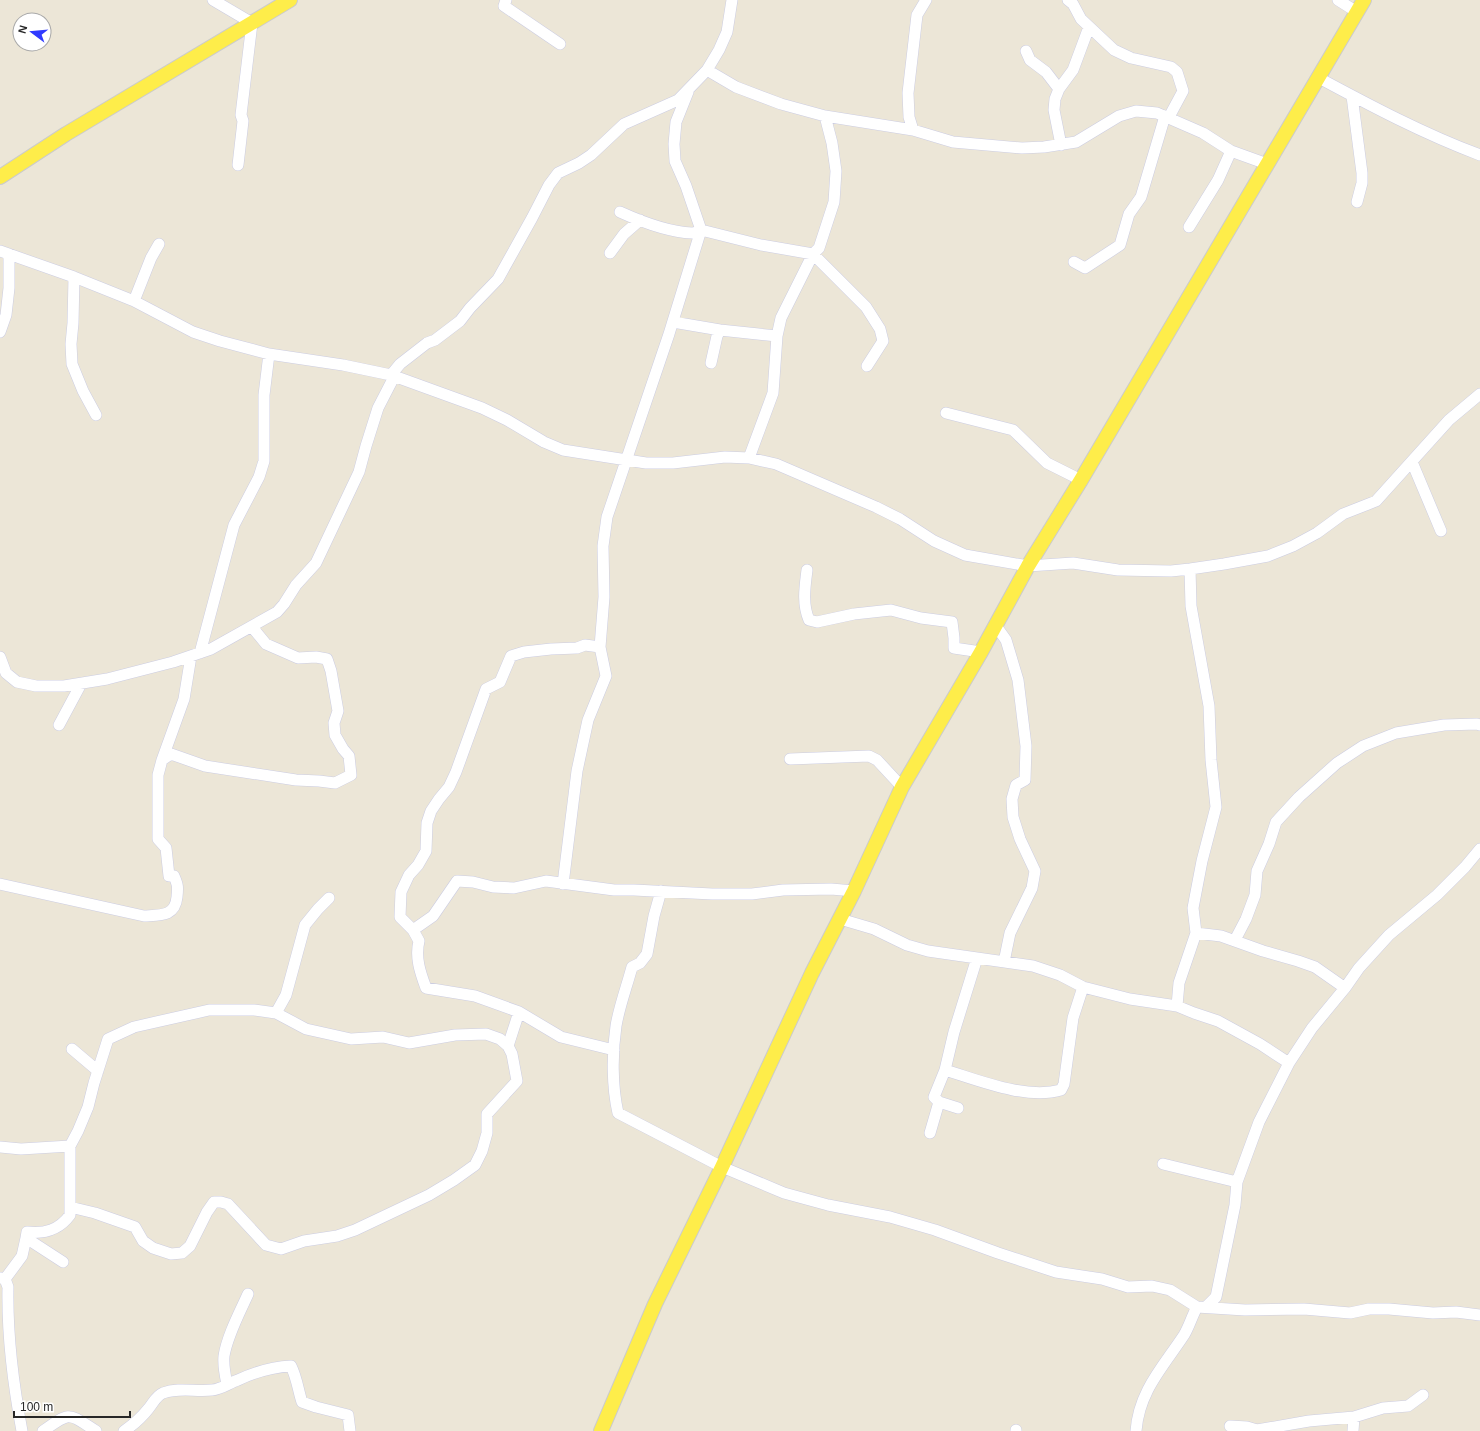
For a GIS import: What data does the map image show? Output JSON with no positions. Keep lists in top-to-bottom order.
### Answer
{
  "scale_bar": "100 m",
  "north": "left"
}
